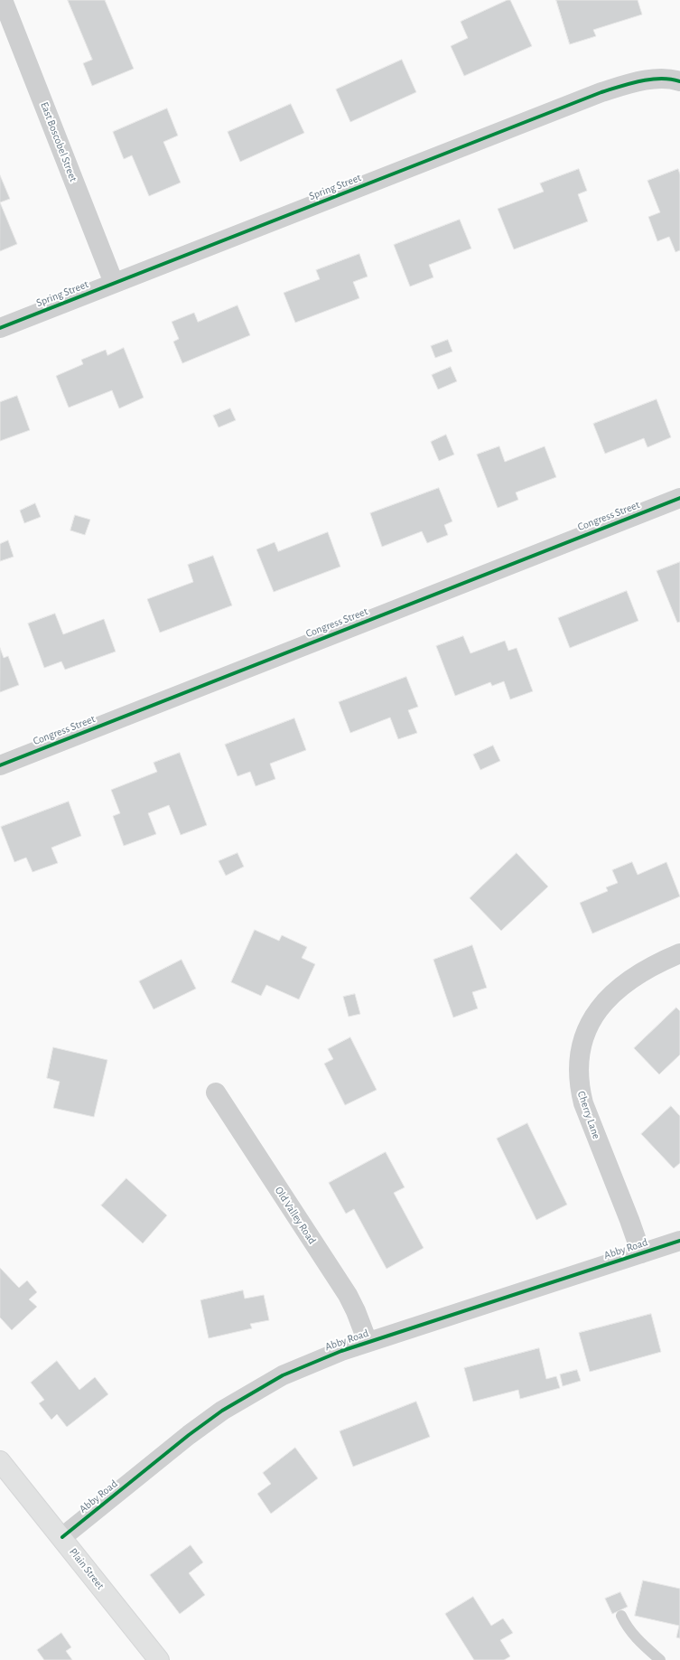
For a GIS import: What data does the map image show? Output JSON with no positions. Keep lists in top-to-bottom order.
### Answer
{
  "streets": {
    "street": [
      "East Boscobel Street",
      "Spring Street",
      "Congress Street",
      "Cherry Lane",
      "Old Valley Road",
      "Abby Road",
      "Plain Street"
    ]
  },
  "crossings": [
    ["East Boscobel Street", "Spring Street"],
    ["Cherry Lane", "Abby Road"],
    ["Old Valley Road", "Abby Road"],
    ["Abby Road", "Plain Street"]
  ]
}
